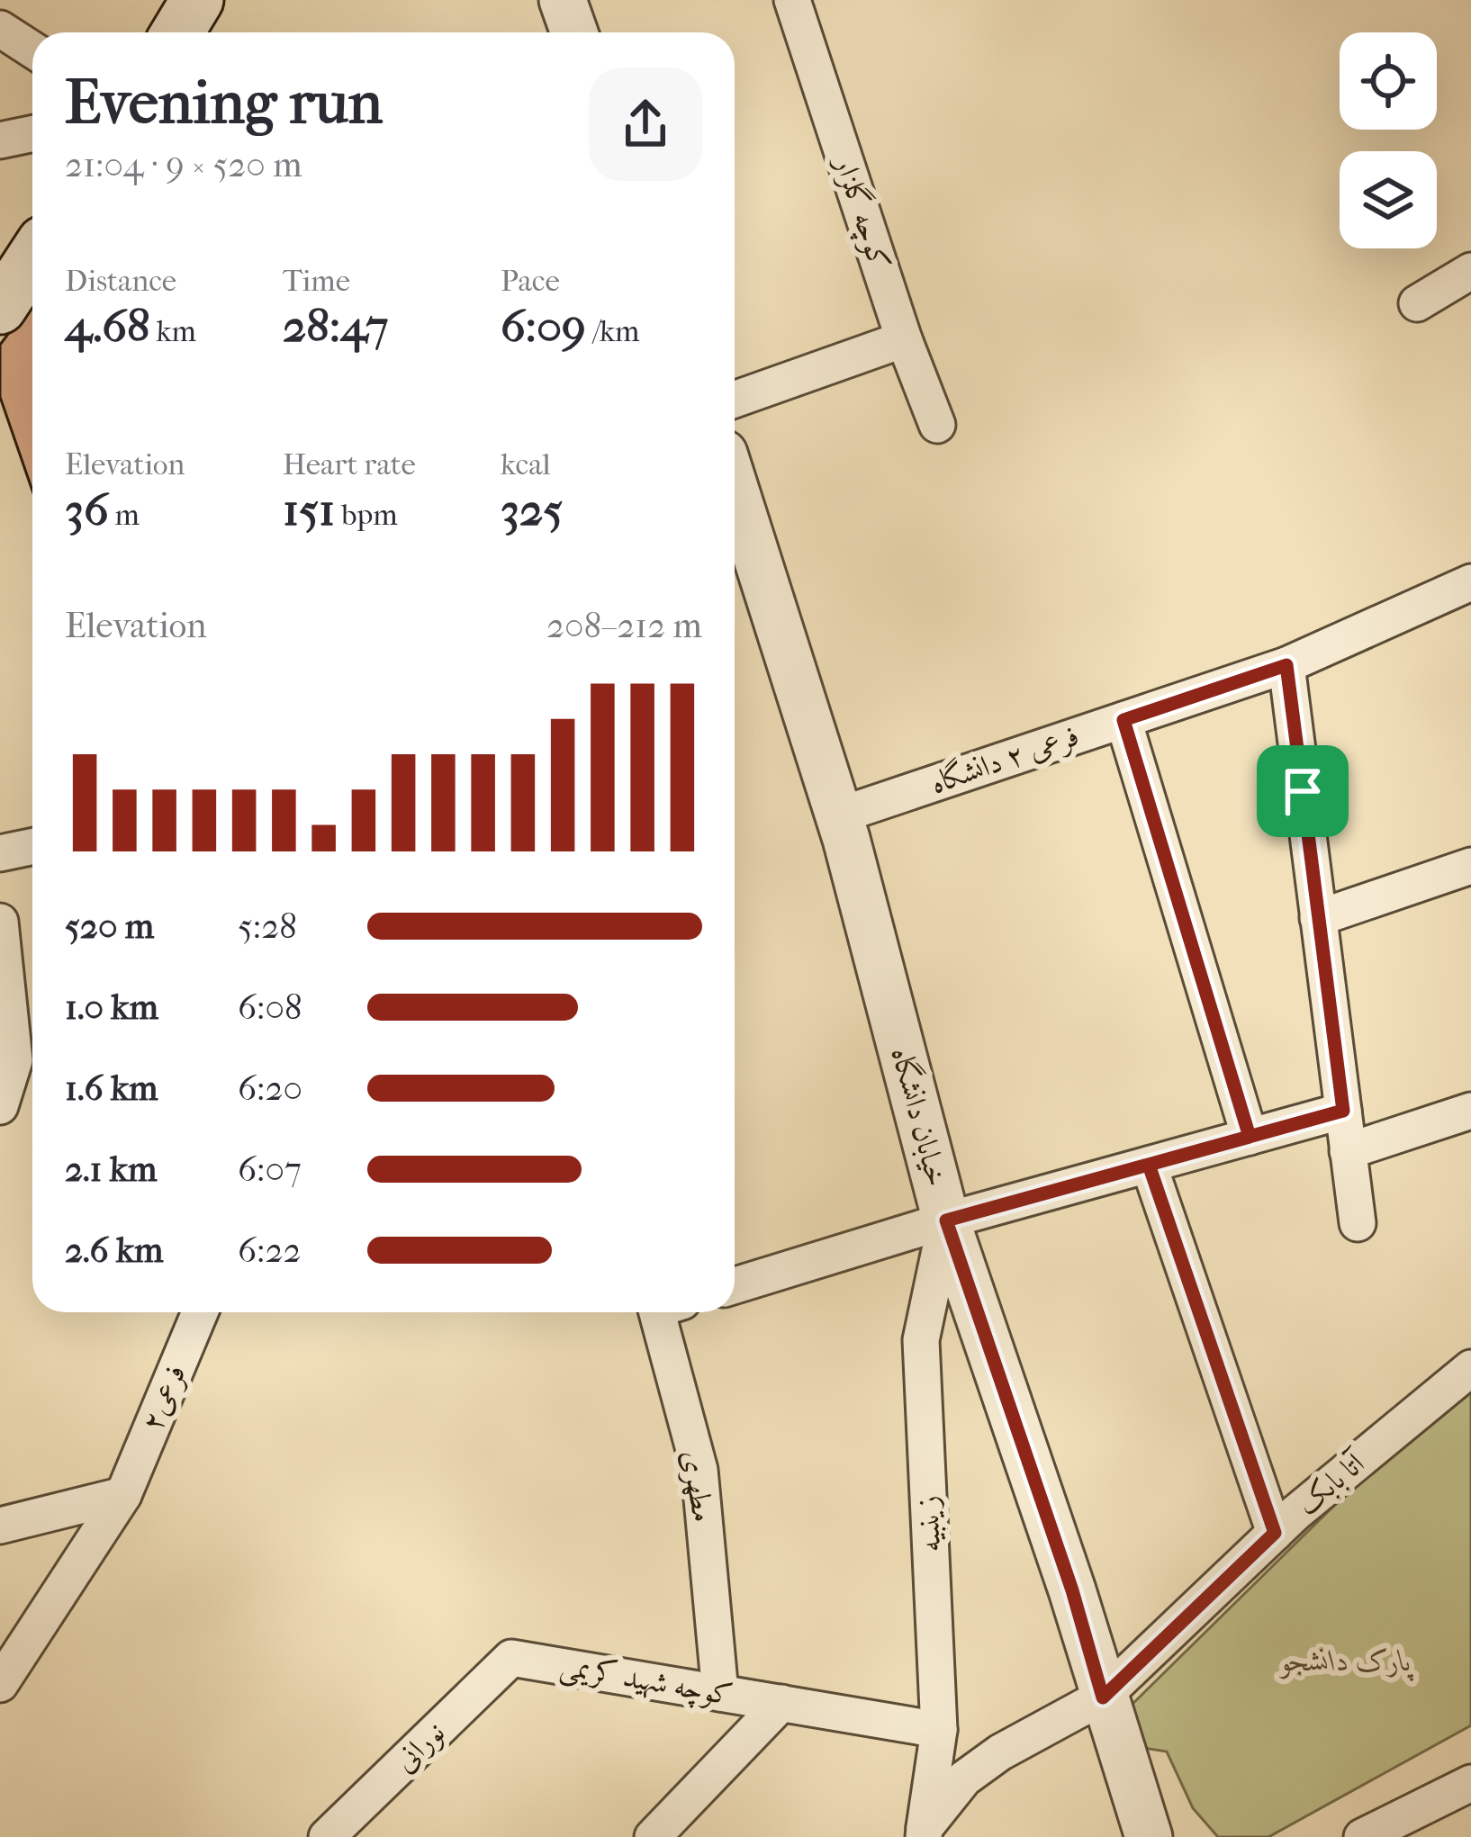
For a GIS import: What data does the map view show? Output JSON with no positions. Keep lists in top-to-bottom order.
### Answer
{
  "streets": {
    "street": [
      "کوچه گلزار",
      "فرعی ۲ دانشگاه",
      "خیابان دانشگاه",
      "فرعی۲",
      "آتا بابک",
      "مطهری",
      "زینبیه",
      "کوچه شهید کریمی",
      "نورانی"
    ]
  },
  "crossings": [
    ["فرعی ۲ دانشگاه", "خیابان دانشگاه"],
    ["خیابان دانشگاه", "آتا بابک"],
    ["خیابان دانشگاه", "زینبیه"],
    ["آتا بابک", "زینبیه"],
    ["مطهری", "کوچه شهید کریمی"],
    ["زینبیه", "کوچه شهید کریمی"],
    ["کوچه شهید کریمی", "نورانی"]
  ],
  "parks": ["پارک دانشجو"],
  "page": {
    "heading": ["Evening run", "21:04 · 9 × 520 m"],
    "stats": [
      ["Distance", "4.68 km"],
      ["Time", "28:47"],
      ["Pace", "6:09 /km"],
      ["Elevation", "36 m"],
      ["Heart rate", "151 bpm"],
      ["kcal", "325"]
    ],
    "chart": ["Elevation", "208–212 m"],
    "list": [
      {
        "name": "520 m",
        "note": "5:28"
      },
      {
        "name": "1.0 km",
        "note": "6:08"
      },
      {
        "name": "1.6 km",
        "note": "6:20"
      },
      {
        "name": "2.1 km",
        "note": "6:07"
      },
      {
        "name": "2.6 km",
        "note": "6:22"
      }
    ]
  }
}
